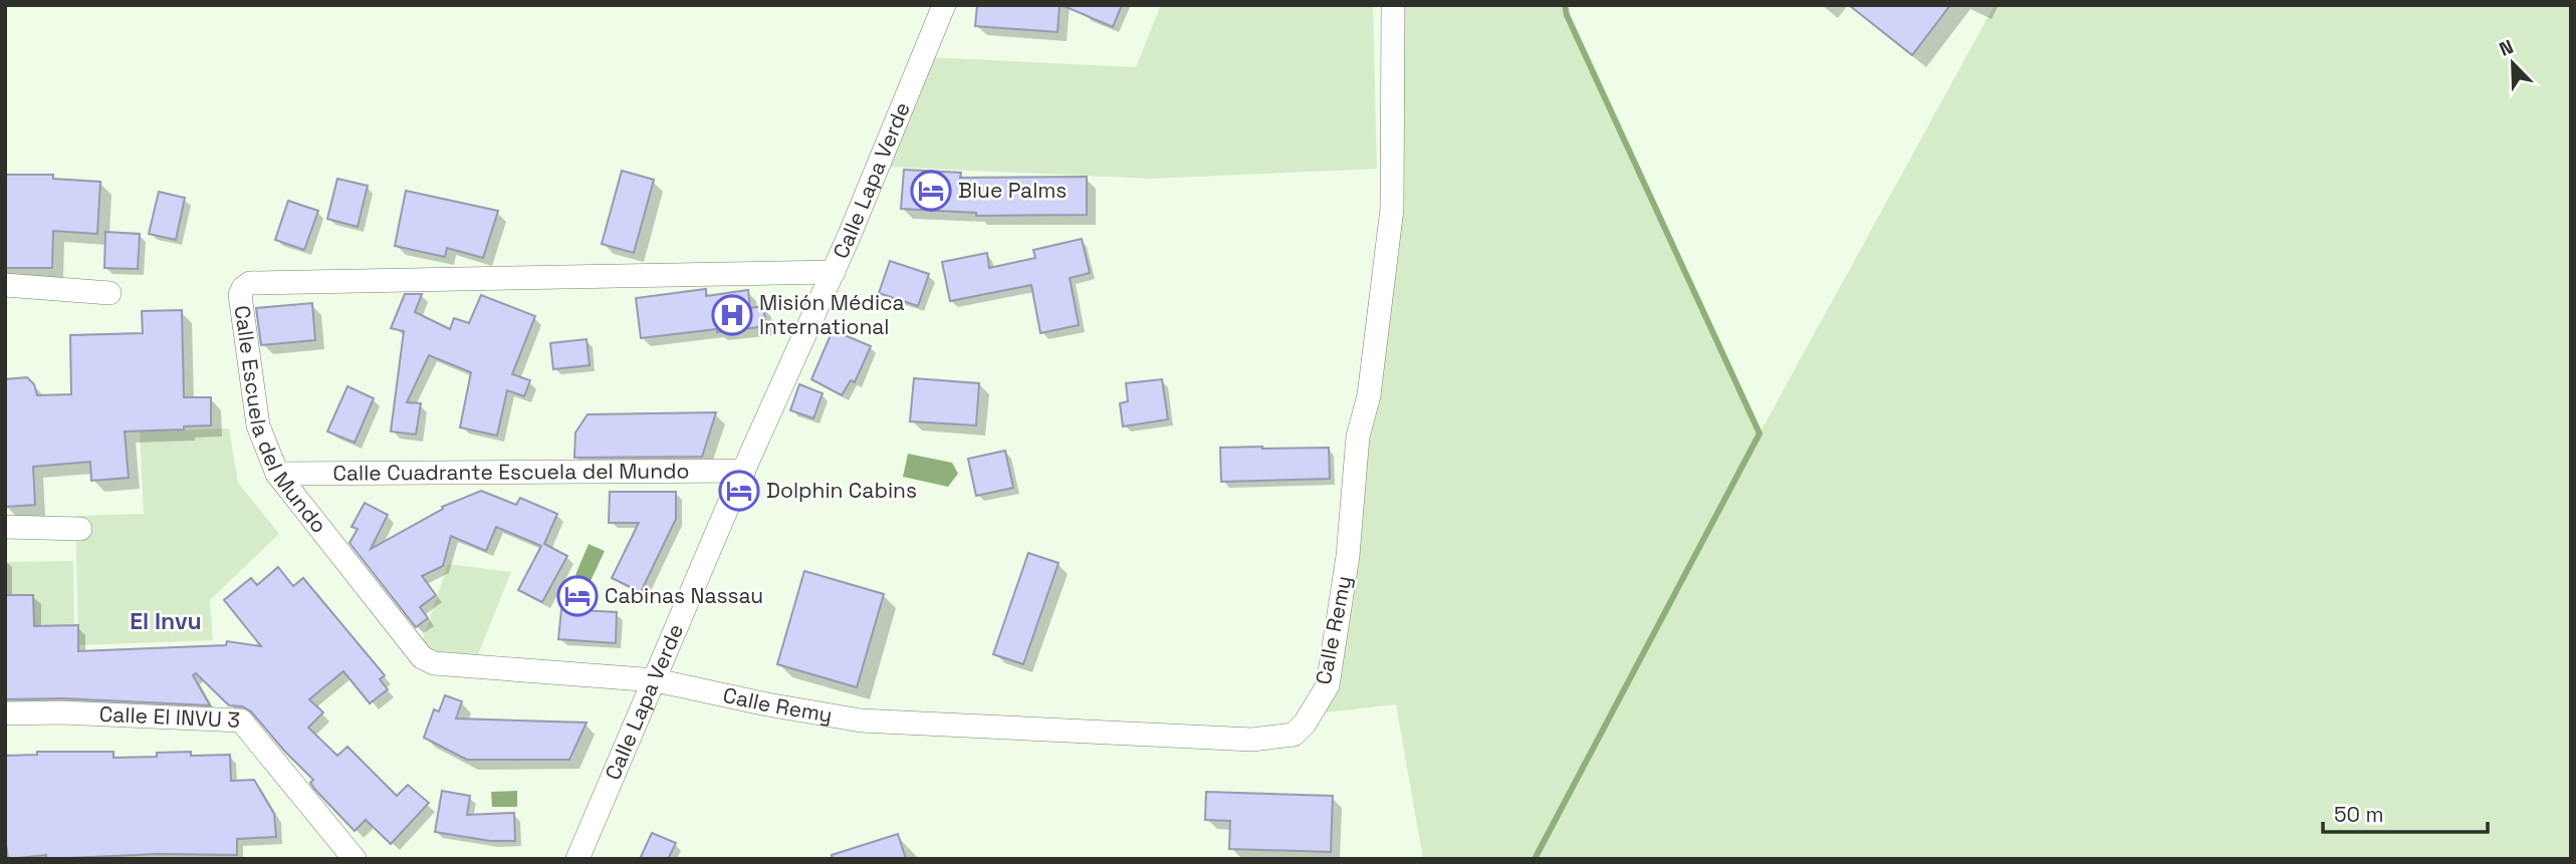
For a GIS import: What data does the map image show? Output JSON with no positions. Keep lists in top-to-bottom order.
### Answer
{
  "streets": {
    "street": [
      "Calle Lapa Verde",
      "Calle Escuela del Mundo",
      "Calle Cuadrante Escuela del Mundo",
      "Calle Remy",
      "Calle El INVU 3"
    ]
  },
  "crossings": [
    ["Calle Lapa Verde", "Calle Escuela del Mundo"],
    ["Calle Lapa Verde", "Calle Cuadrante Escuela del Mundo"],
    ["Calle Lapa Verde", "Calle Remy"],
    ["Calle Escuela del Mundo", "Calle Cuadrante Escuela del Mundo"],
    ["Calle Escuela del Mundo", "Calle Remy"]
  ],
  "districts": ["El Invu"],
  "places": {
    "hotel": ["Blue Palms", "Dolphin Cabins", "Cabinas Nassau"],
    "hospital": ["Misión Médica International"]
  },
  "scale_bar": "50 m",
  "north": "top left"
}
